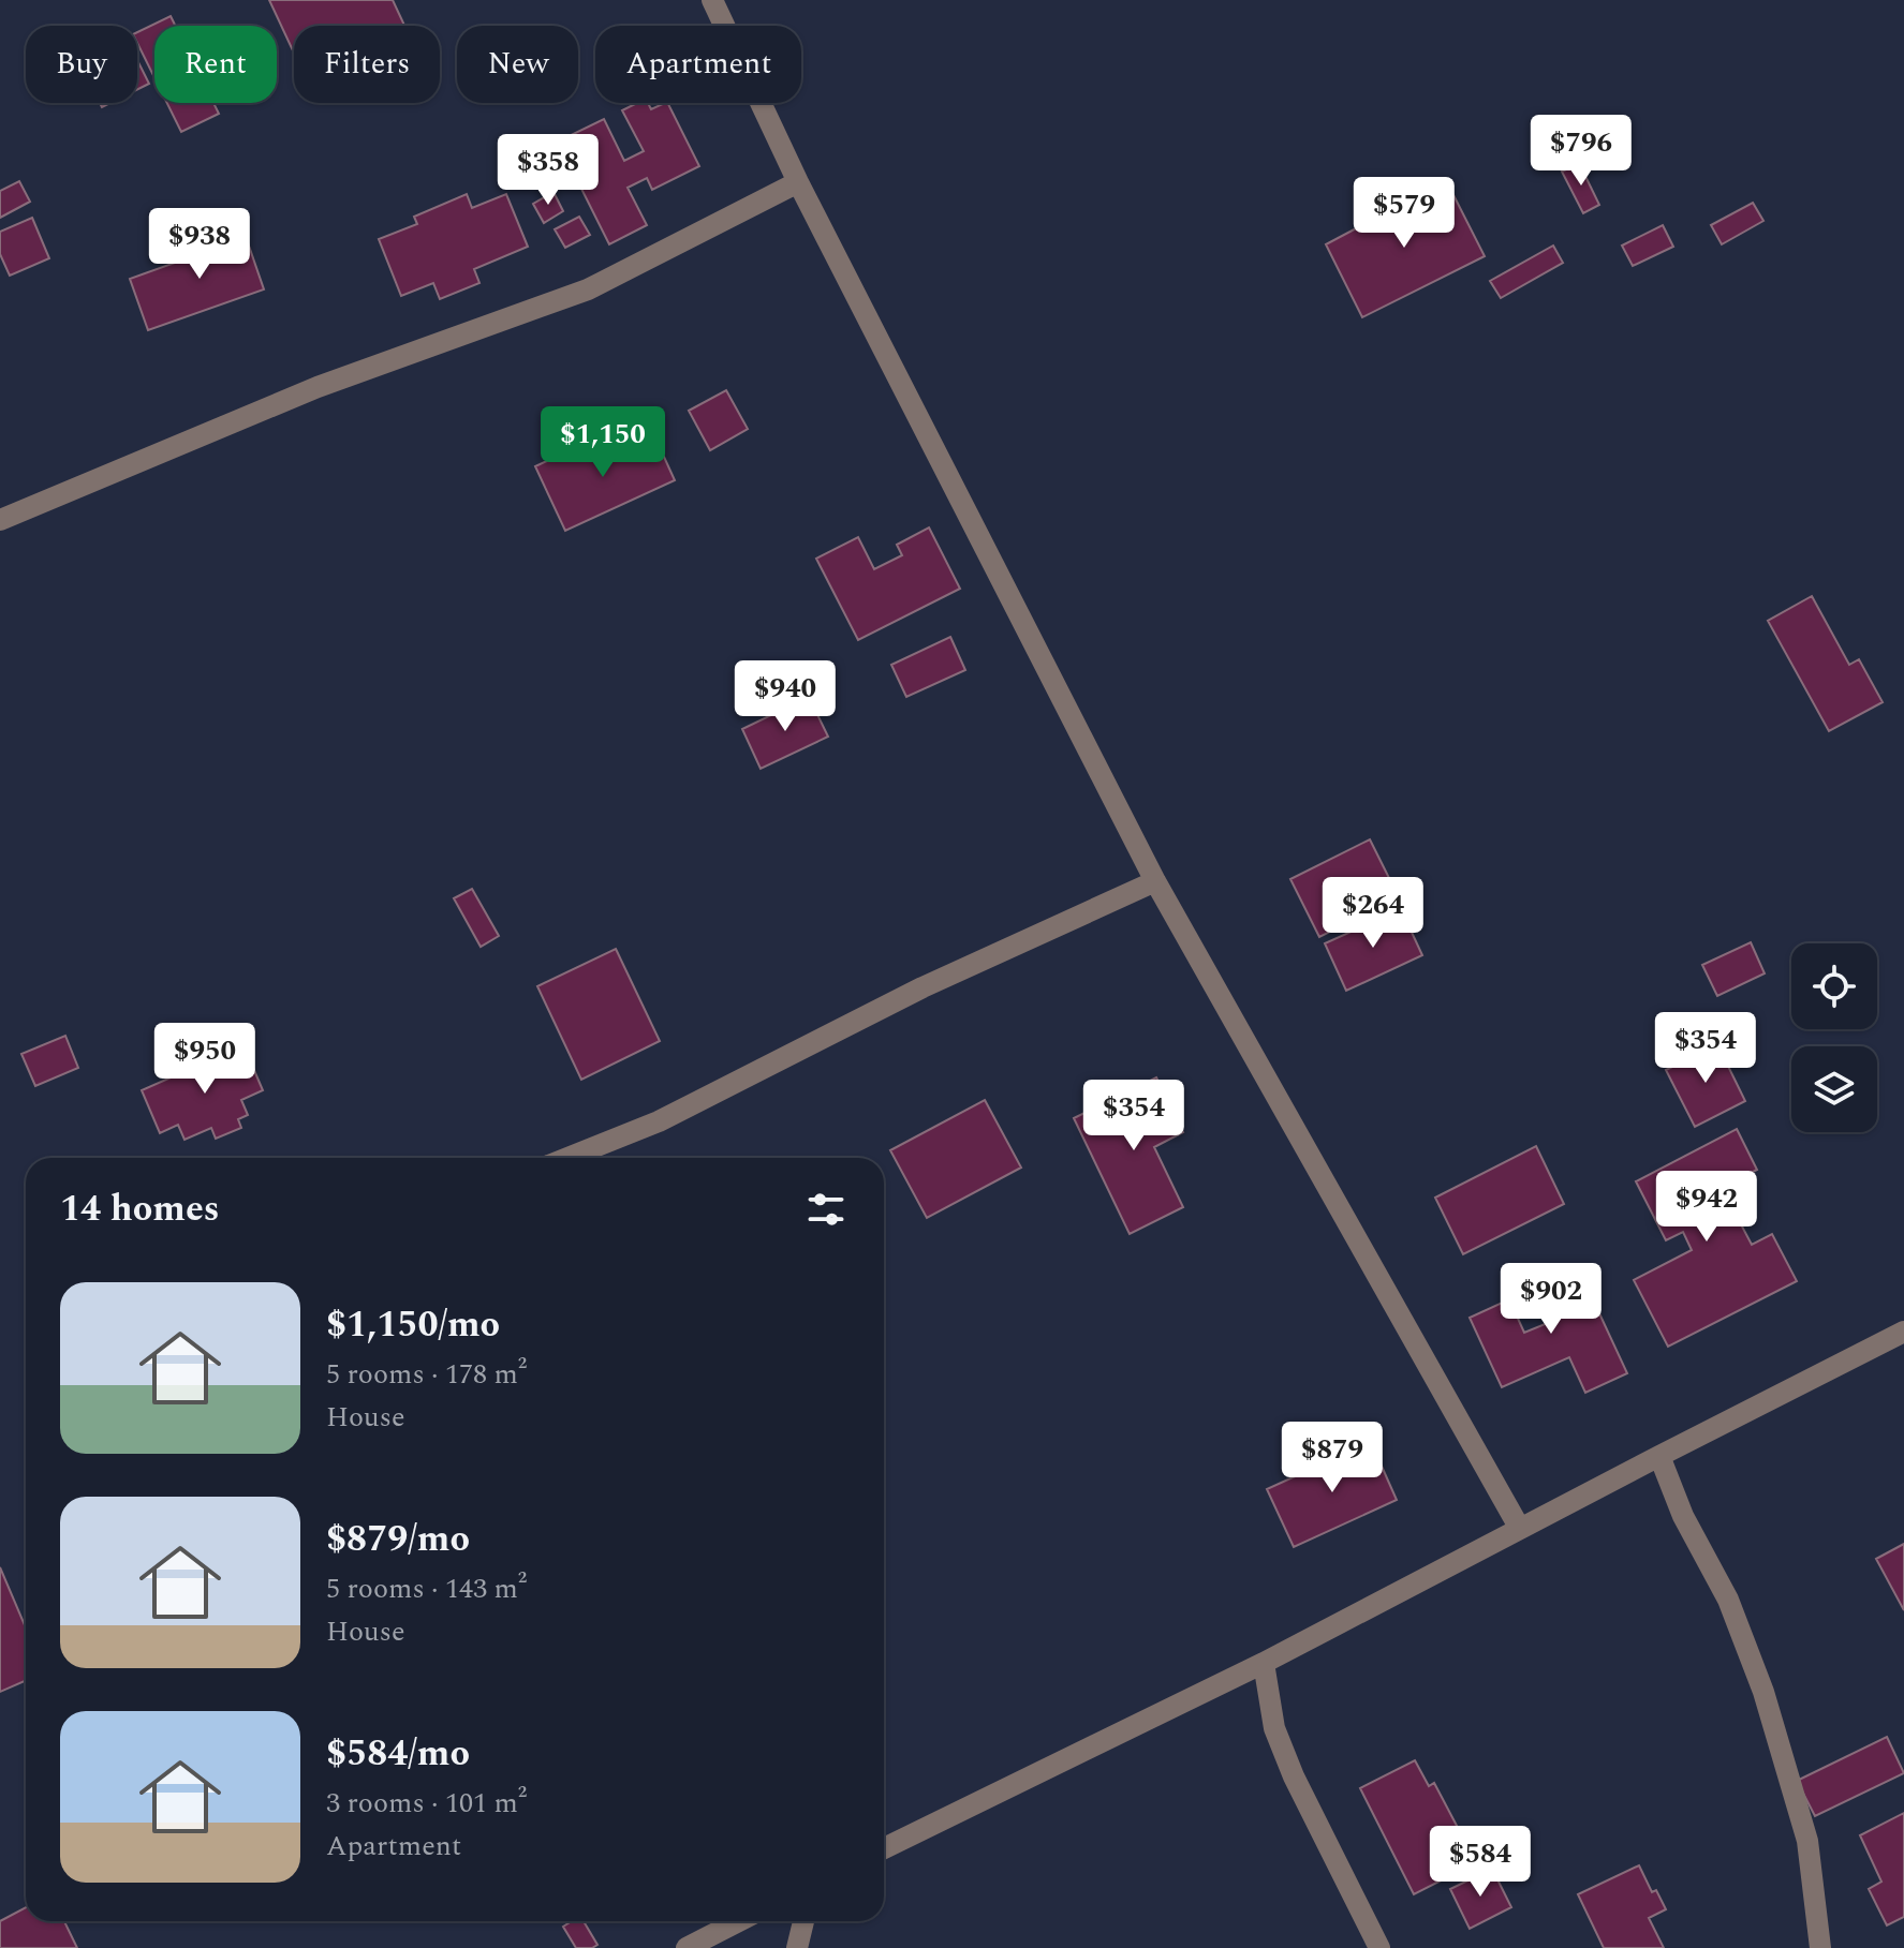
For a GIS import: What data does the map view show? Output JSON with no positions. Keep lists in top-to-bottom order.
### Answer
{
  "page": {
    "chip": [
      "Buy",
      "Rent",
      "Filters",
      "New",
      "Apartment"
    ],
    "price": [
      "$796",
      "$358",
      "$579",
      "$938",
      "$1,150",
      "$940",
      "$264",
      "$354",
      "$950",
      "$354",
      "$942",
      "$902",
      "$879",
      "$584"
    ],
    "heading": "14 homes",
    "list": [
      {
        "name": "$1,150/mo",
        "note": "5 rooms · 178 m² · House"
      },
      {
        "name": "$879/mo",
        "note": "5 rooms · 143 m² · House"
      },
      {
        "name": "$584/mo",
        "note": "3 rooms · 101 m² · Apartment"
      }
    ]
  }
}
